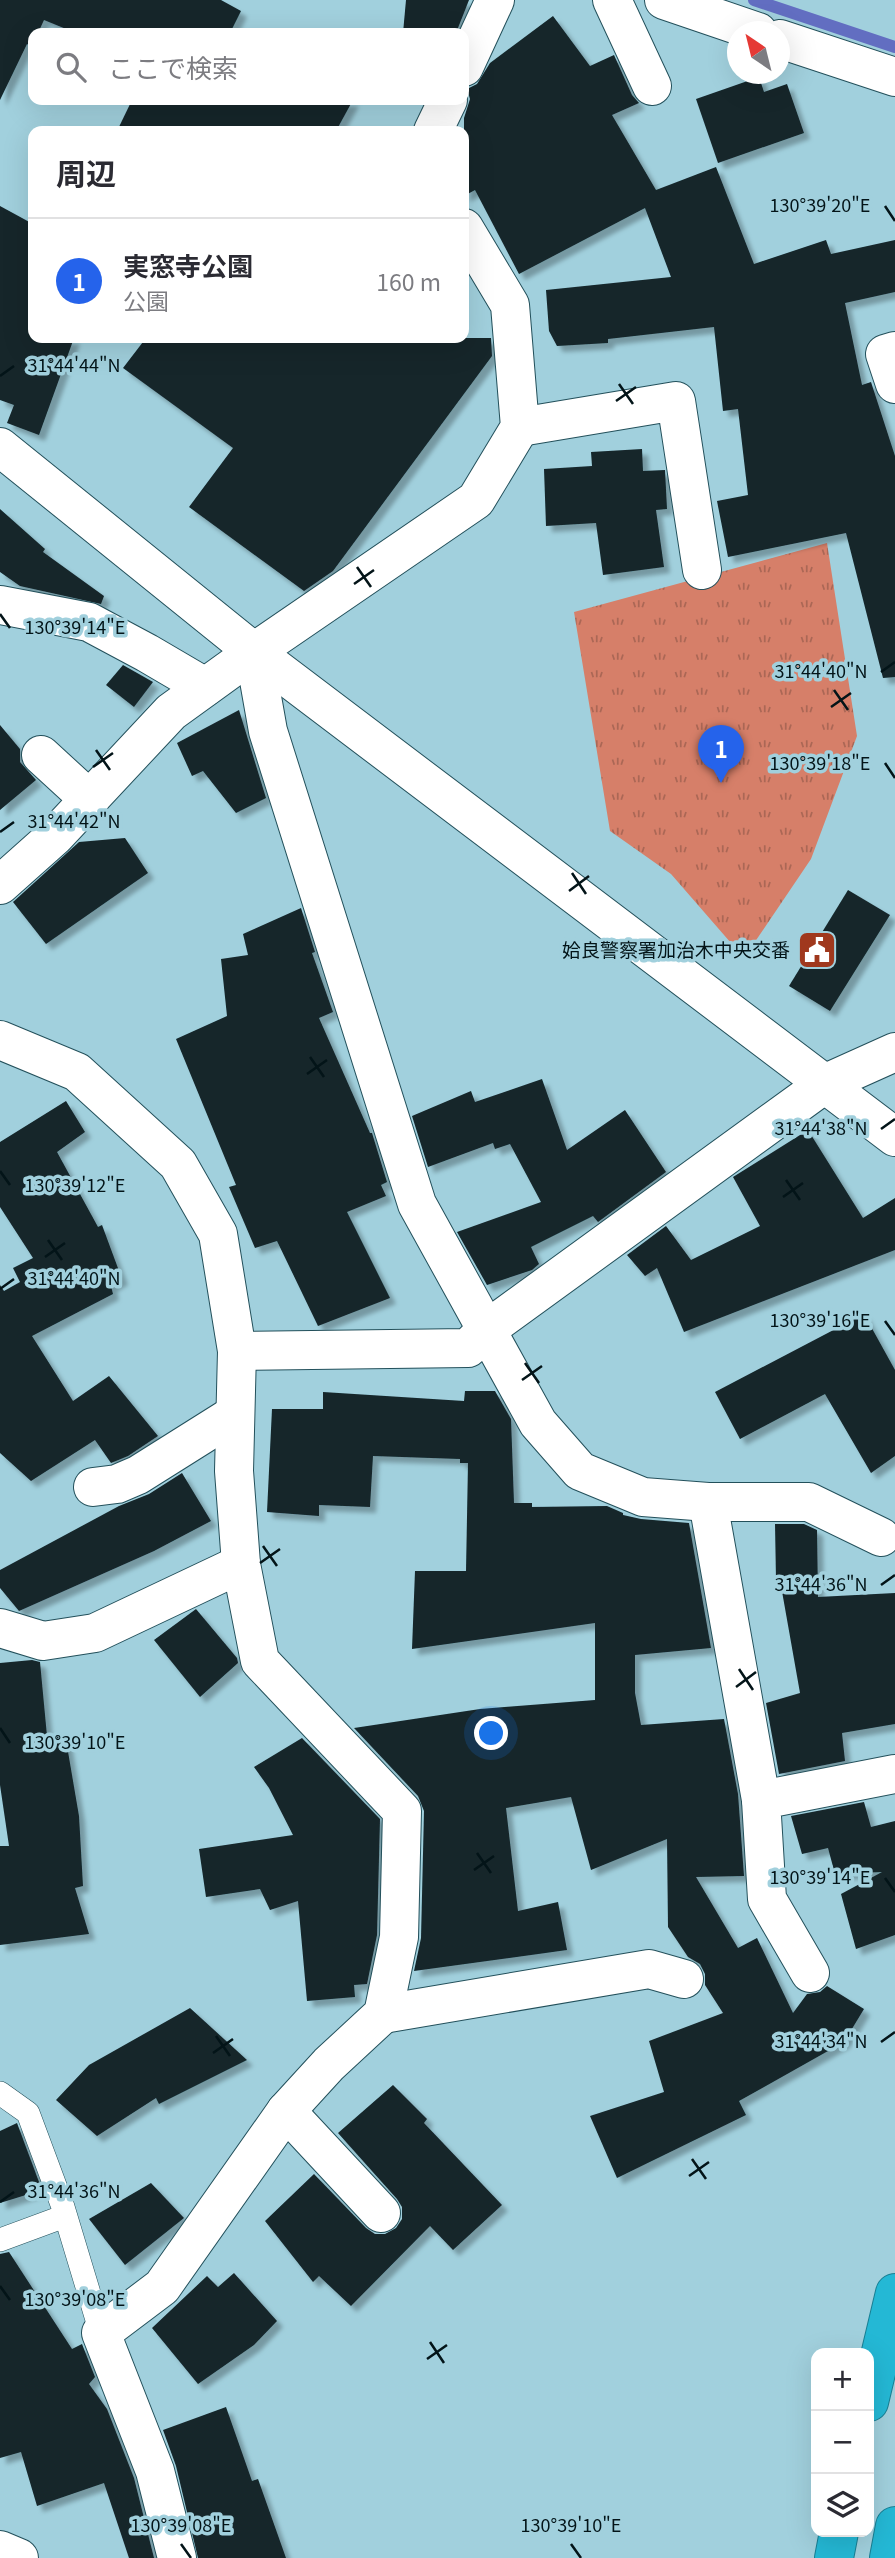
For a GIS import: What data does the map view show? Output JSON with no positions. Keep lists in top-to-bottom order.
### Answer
{
  "places": {
    "public building": ["姶良警察署加治木中央交番"]
  },
  "north": "top left",
  "page": {
    "search": "ここで検索",
    "heading": "周辺",
    "list": [
      {
        "mark": "1",
        "name": "実窓寺公園",
        "note": "公園",
        "value": "160 m"
      }
    ],
    "pins": "1",
    "map_buttons": ["+", "−"]
  },
  "coordinates": [
    "130°39'20\"E",
    "31°44'44\"N",
    "130°39'14\"E",
    "31°44'40\"N",
    "130°39'18\"E",
    "31°44'42\"N",
    "31°44'38\"N",
    "130°39'12\"E",
    "130°39'16\"E",
    "31°44'36\"N",
    "130°39'10\"E",
    "31°44'34\"N",
    "130°39'08\"E"
  ]
}
